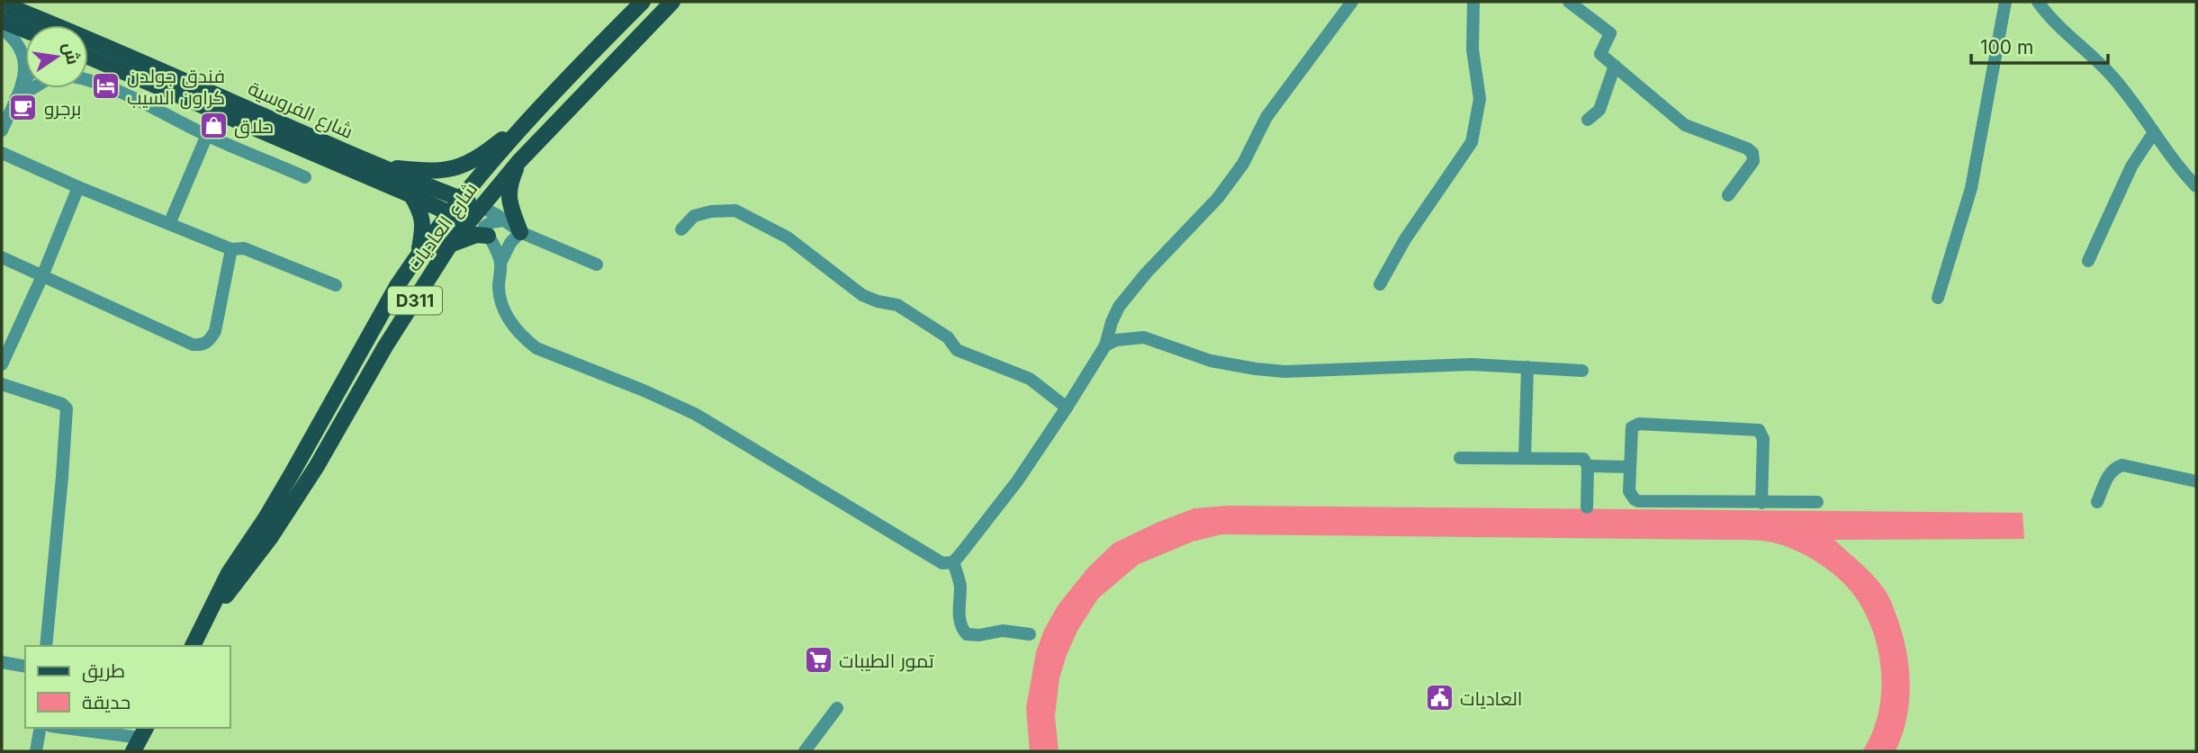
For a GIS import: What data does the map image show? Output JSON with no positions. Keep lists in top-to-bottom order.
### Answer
{
  "streets": {
    "main road": ["شارع الفروسية", "شارع العاديات", "D311"]
  },
  "crossings": [
    ["شارع الفروسية", "شارع العاديات"]
  ],
  "places": {
    "hotel": ["فندق جولدن كراون السيب"],
    "cafe": ["برجرو"],
    "shop": ["حلاق"],
    "supermarket": ["تمور الطيبات"],
    "public building": ["العاديات"]
  },
  "legend": ["طريق", "حديقة"],
  "scale_bar": "100 m",
  "north": "right"
}
